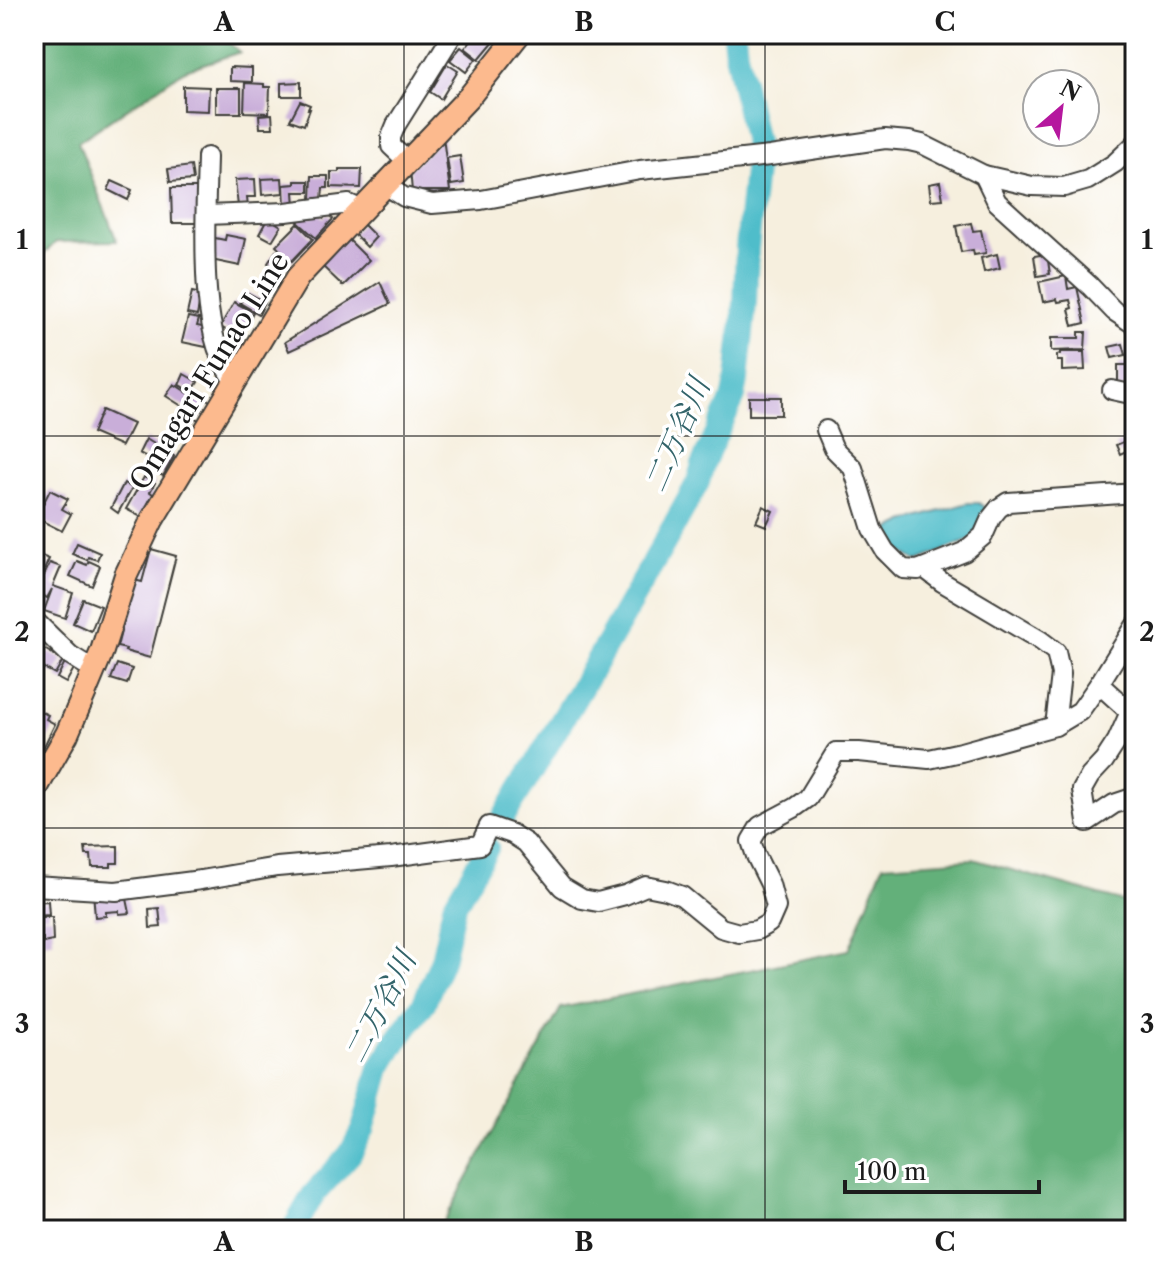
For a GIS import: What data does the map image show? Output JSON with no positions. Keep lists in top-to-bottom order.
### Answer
{
  "streets": {
    "main road": ["Omagari Funao Line"]
  },
  "water": ["二万谷川"],
  "scale_bar": "100 m",
  "north": "top right",
  "grid": {
    "columns": ["A", "B", "C"],
    "rows": ["1", "2", "3"]
  }
}
